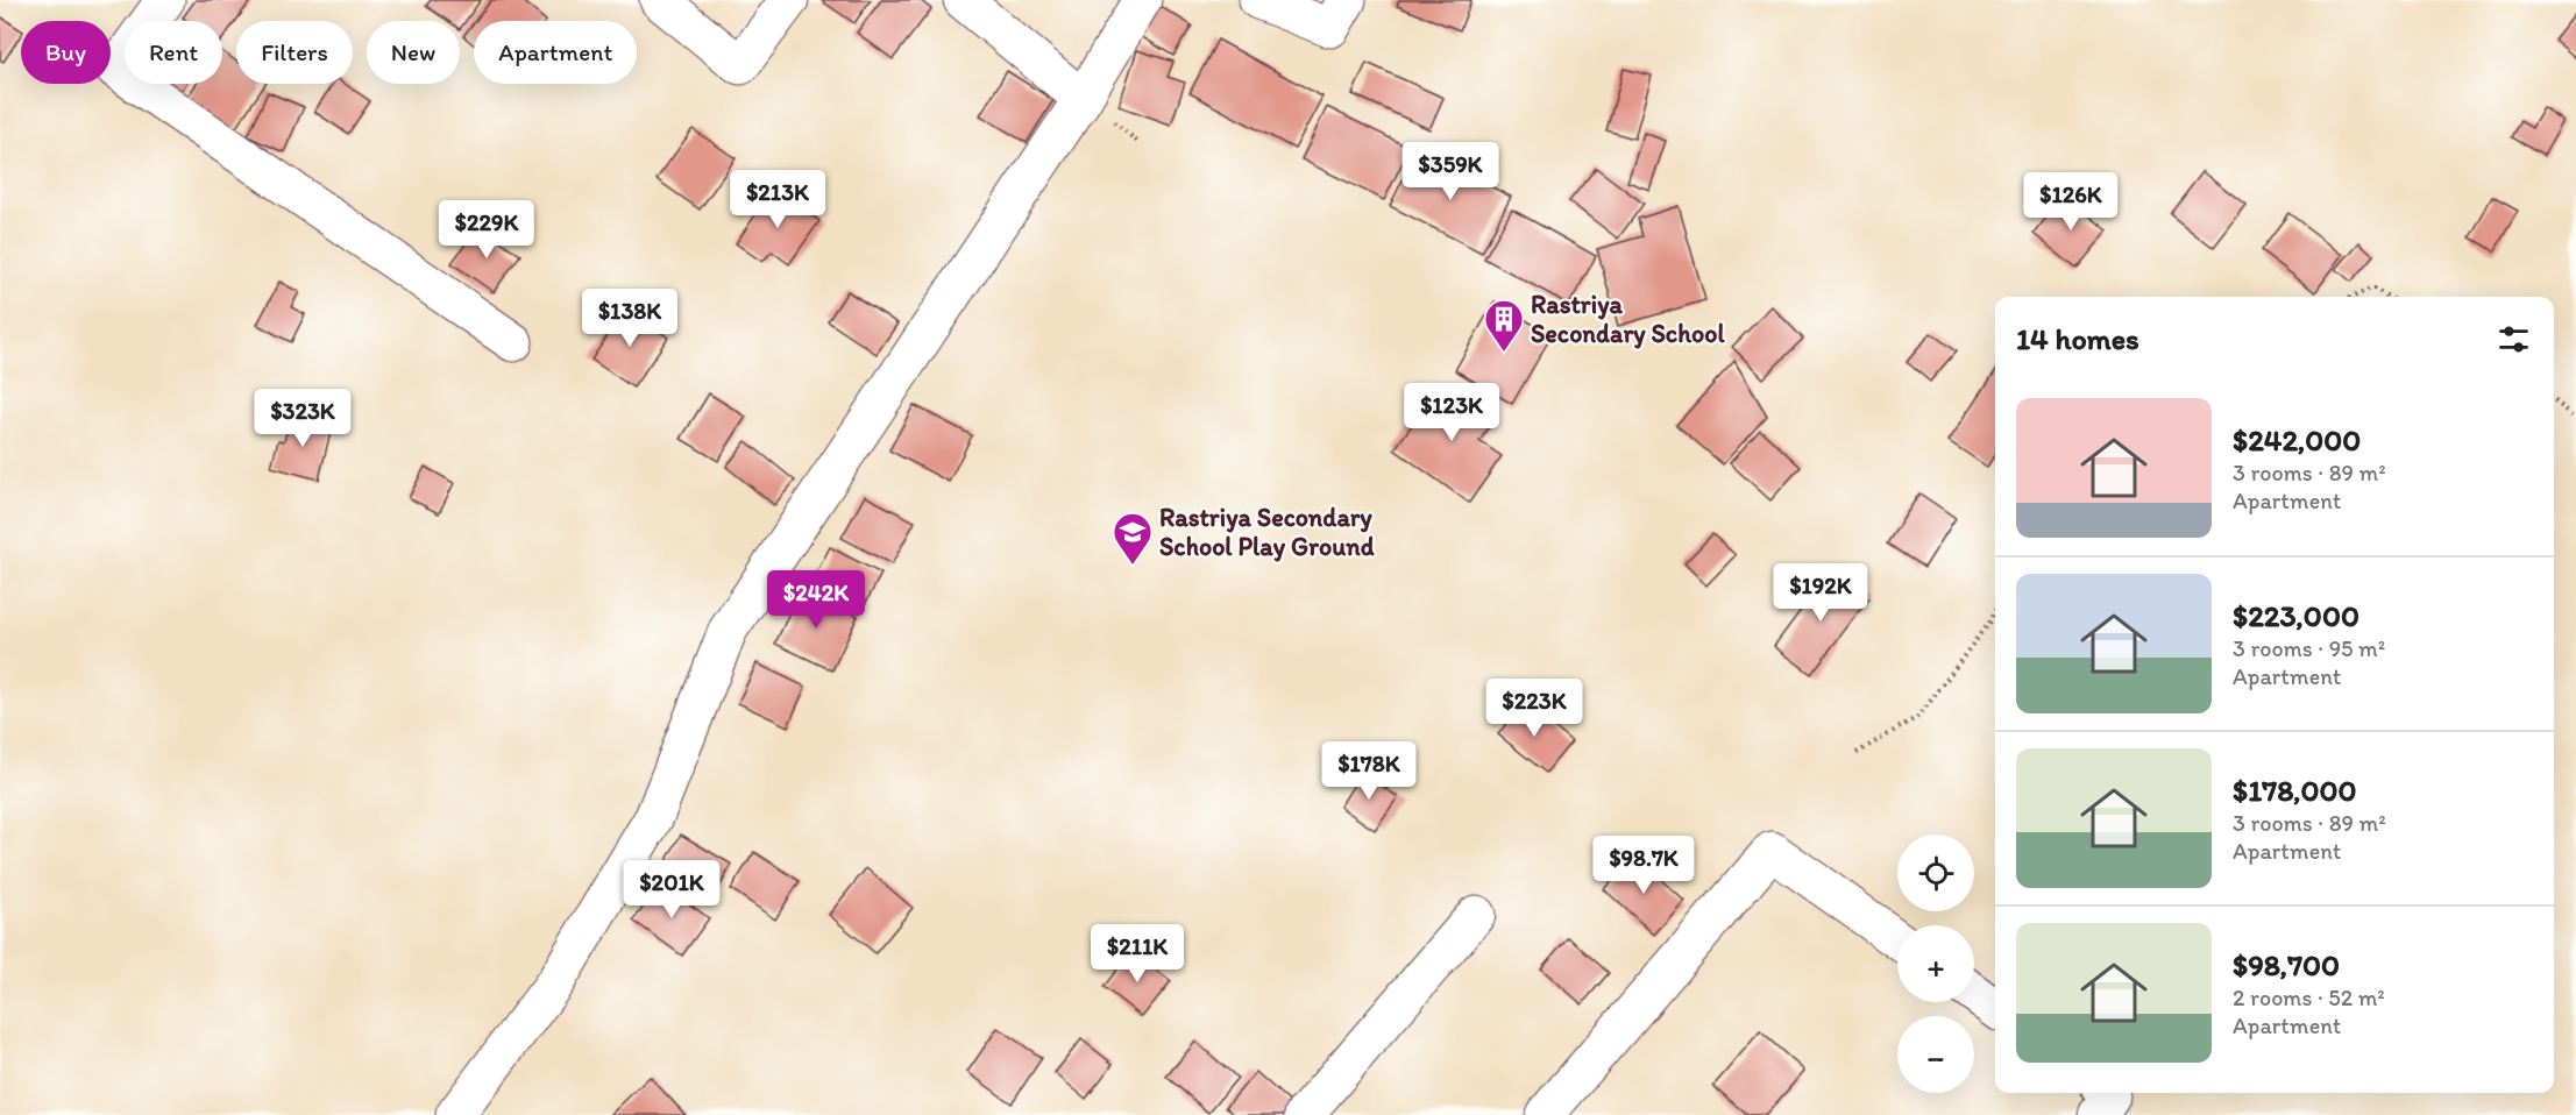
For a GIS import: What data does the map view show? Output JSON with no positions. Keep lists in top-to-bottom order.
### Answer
{
  "places": {
    "building": ["Rastriya Secondary School"],
    "school or university": ["Rastriya Secondary School Play Ground"]
  },
  "page": {
    "chip": [
      "Buy",
      "Rent",
      "Filters",
      "New",
      "Apartment"
    ],
    "price": [
      "$359K",
      "$213K",
      "$126K",
      "$229K",
      "$138K",
      "$123K",
      "$323K",
      "$192K",
      "$242K",
      "$223K",
      "$178K",
      "$98.7K",
      "$201K",
      "$211K"
    ],
    "heading": "14 homes",
    "list": [
      {
        "name": "$242,000",
        "note": "3 rooms · 89 m² · Apartment"
      },
      {
        "name": "$223,000",
        "note": "3 rooms · 95 m² · Apartment"
      },
      {
        "name": "$178,000",
        "note": "3 rooms · 89 m² · Apartment"
      },
      {
        "name": "$98,700",
        "note": "2 rooms · 52 m² · Apartment"
      }
    ],
    "map_buttons": ["+", "−"]
  }
}
